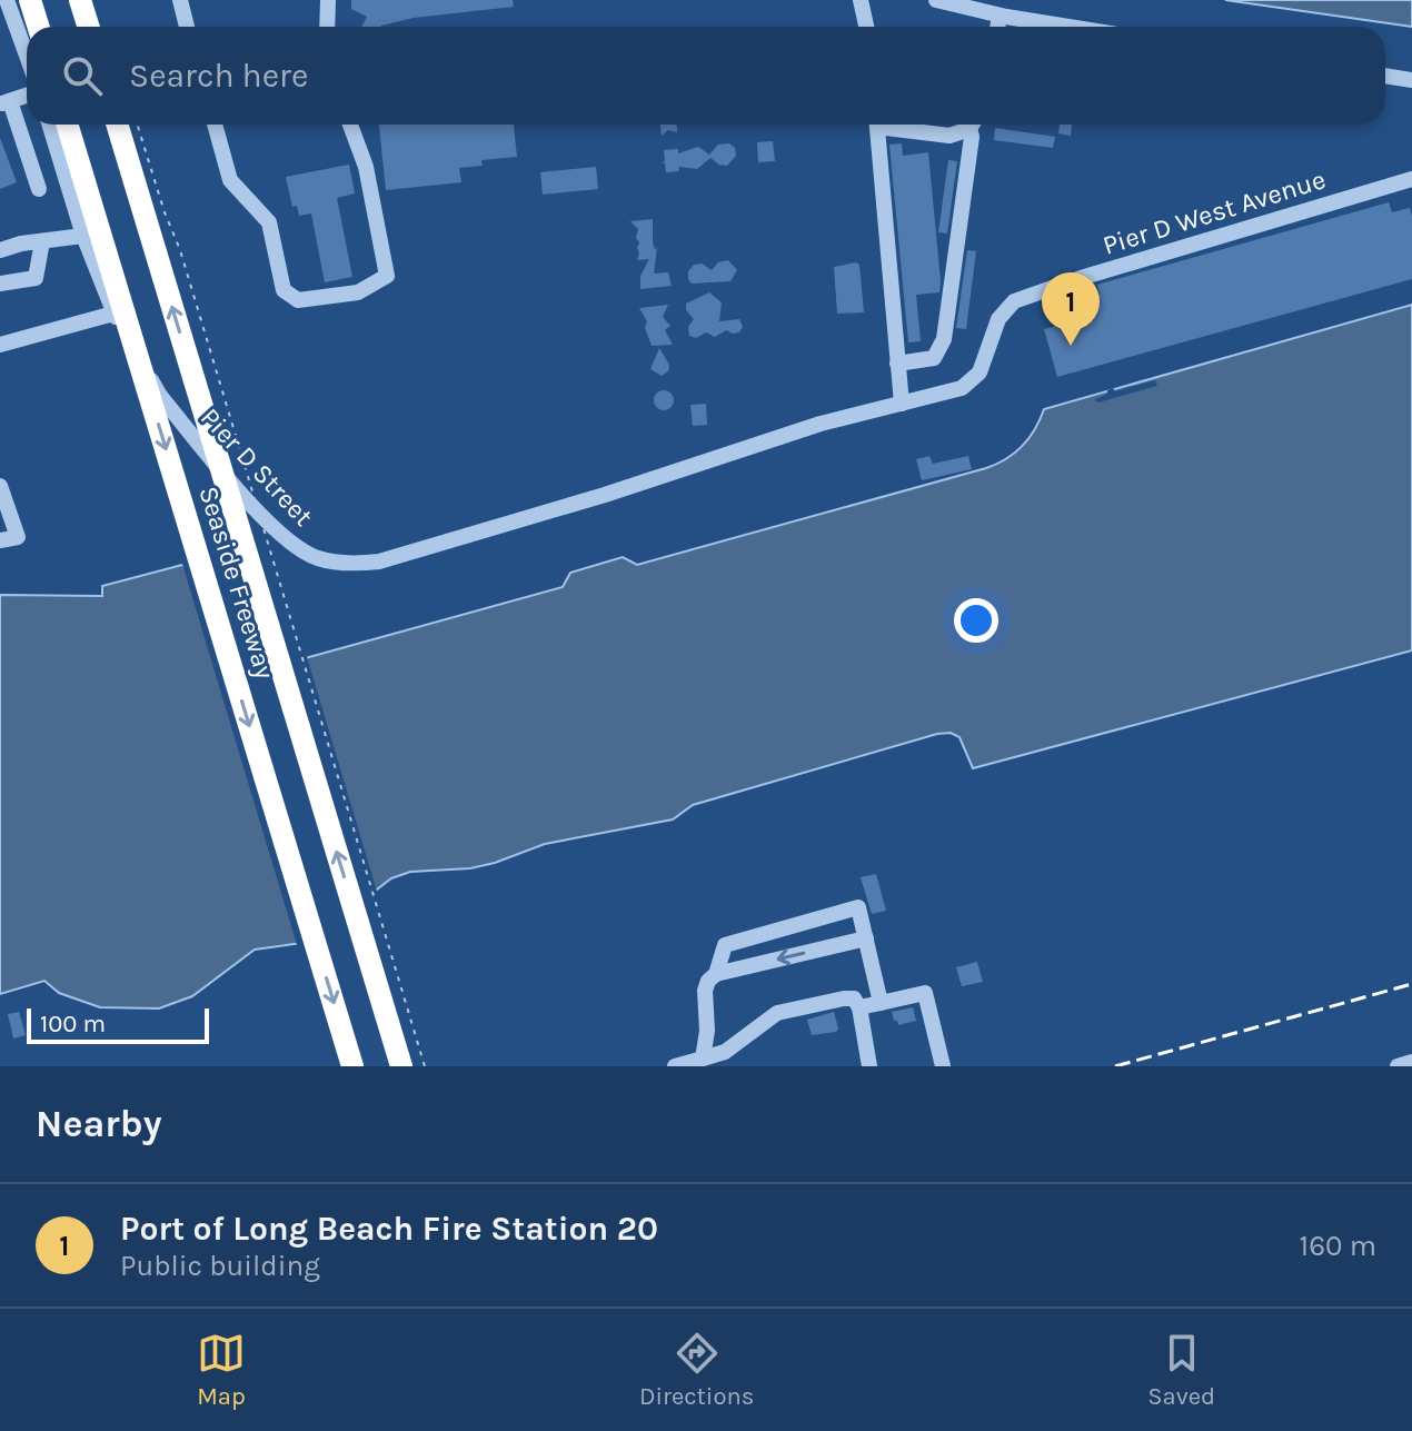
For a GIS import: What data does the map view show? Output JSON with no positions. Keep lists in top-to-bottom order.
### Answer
{
  "streets": {
    "highway": ["Seaside Freeway"],
    "street": ["Pier D West Avenue", "Pier D Street"]
  },
  "crossings": [
    ["Pier D West Avenue", "Pier D Street"]
  ],
  "scale_bar": "100 m",
  "page": {
    "search": "Search here",
    "pins": "1",
    "scale": "100 m",
    "heading": "Nearby",
    "list": [
      {
        "mark": "1",
        "name": "Port of Long Beach Fire Station 20",
        "note": "Public building",
        "value": "160 m"
      }
    ],
    "nav": ["Map", "Directions", "Saved"]
  }
}
